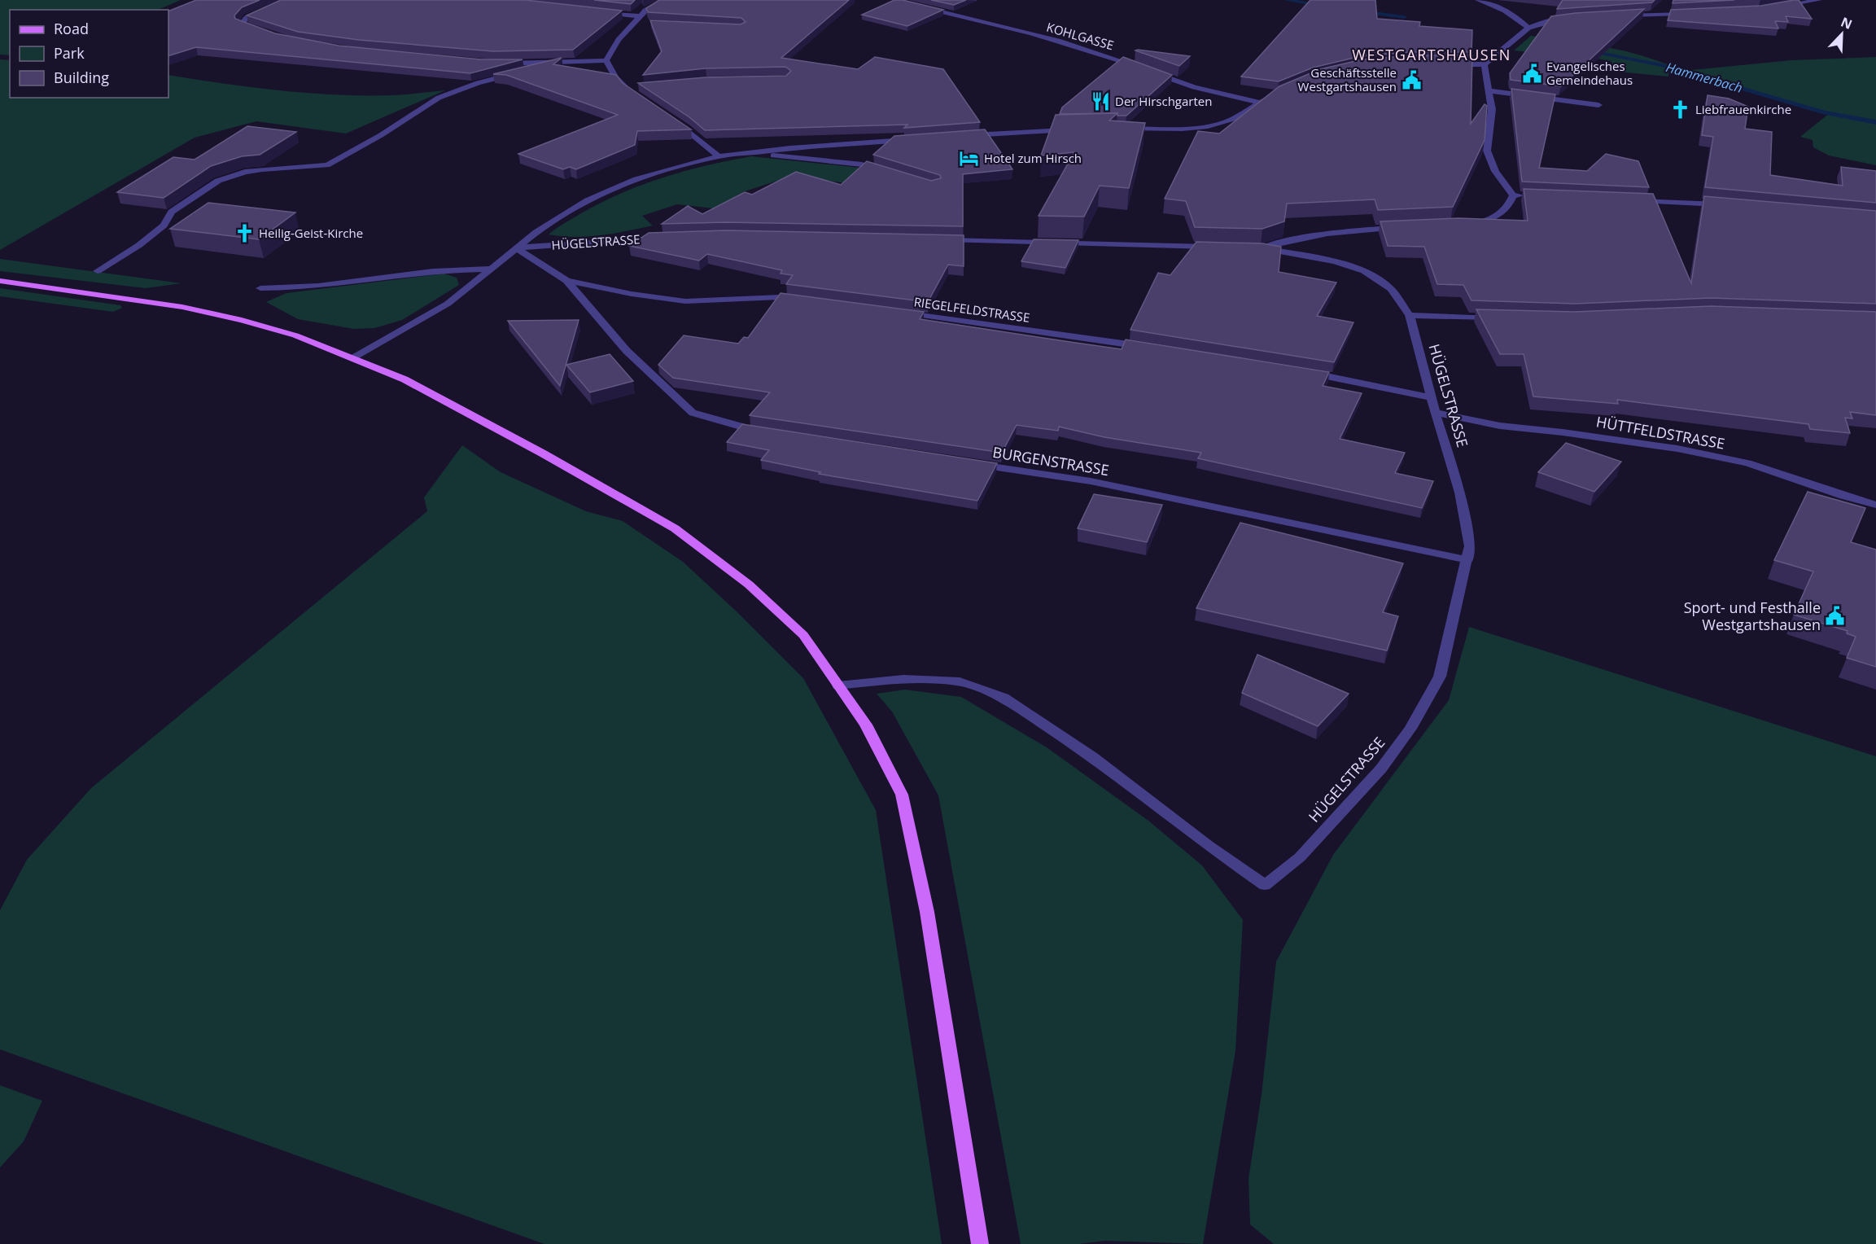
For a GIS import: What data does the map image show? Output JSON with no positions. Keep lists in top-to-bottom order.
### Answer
{
  "streets": {
    "street": [
      "KOHLGASSE",
      "HÜGELSTRASSE",
      "RIEGELFELDSTRASSE",
      "HÜTTFELDSTRASSE",
      "BURGENSTRASSE"
    ]
  },
  "crossings": [
    ["HÜGELSTRASSE", "HÜTTFELDSTRASSE"],
    ["HÜGELSTRASSE", "BURGENSTRASSE"]
  ],
  "districts": ["WESTGARTSHAUSEN"],
  "water": ["Hammerbach"],
  "places": {
    "public building": ["Evangelisches Gemeindehaus", "Geschäftsstelle Westgartshausen", "Sport- und Festhalle Westgartshausen"],
    "restaurant": ["Der Hirschgarten"],
    "church": ["Liebfrauenkirche", "Heilig-Geist-Kirche"],
    "hotel": ["Hotel zum Hirsch"]
  },
  "legend": ["Road", "Park", "Building"],
  "north": "top right"
}
